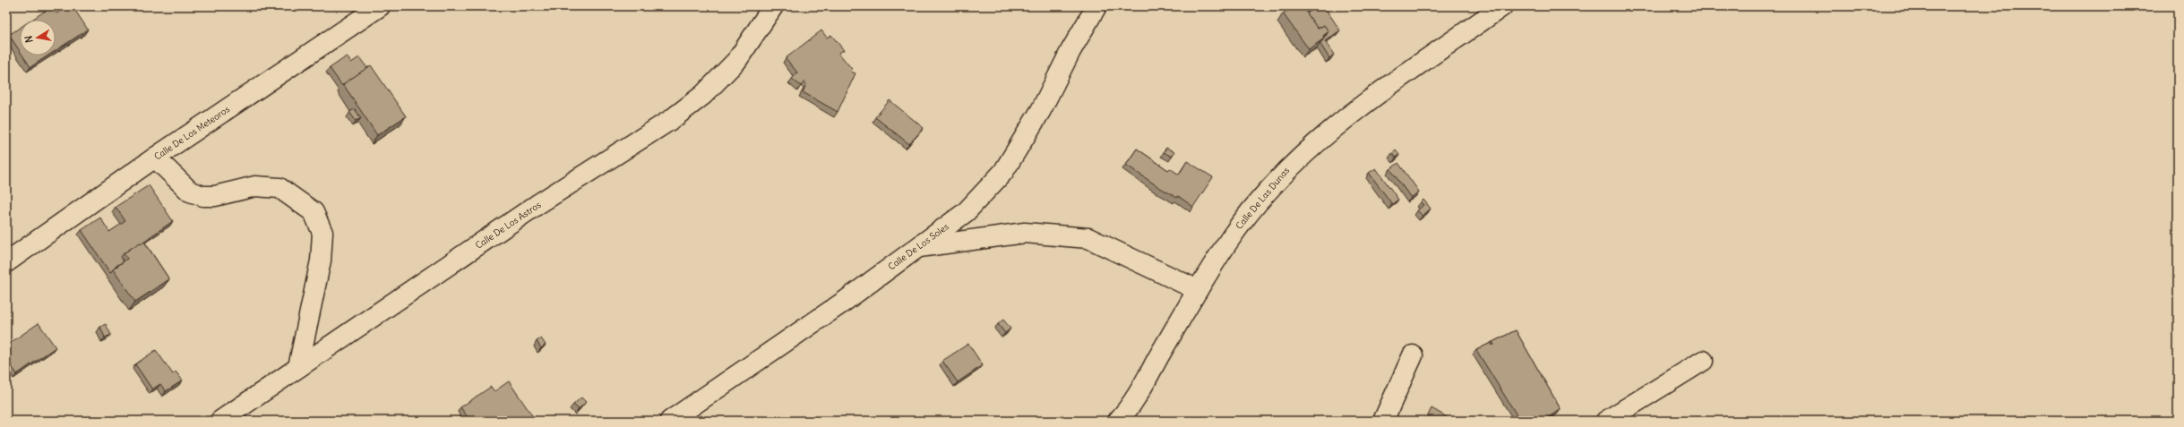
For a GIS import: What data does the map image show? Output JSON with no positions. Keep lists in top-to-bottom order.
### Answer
{
  "streets": {
    "street": [
      "Calle De Los Meteoros",
      "Calle De Las Dunas",
      "Calle De Los Astros",
      "Calle De Los Soles"
    ]
  },
  "north": "left"
}
